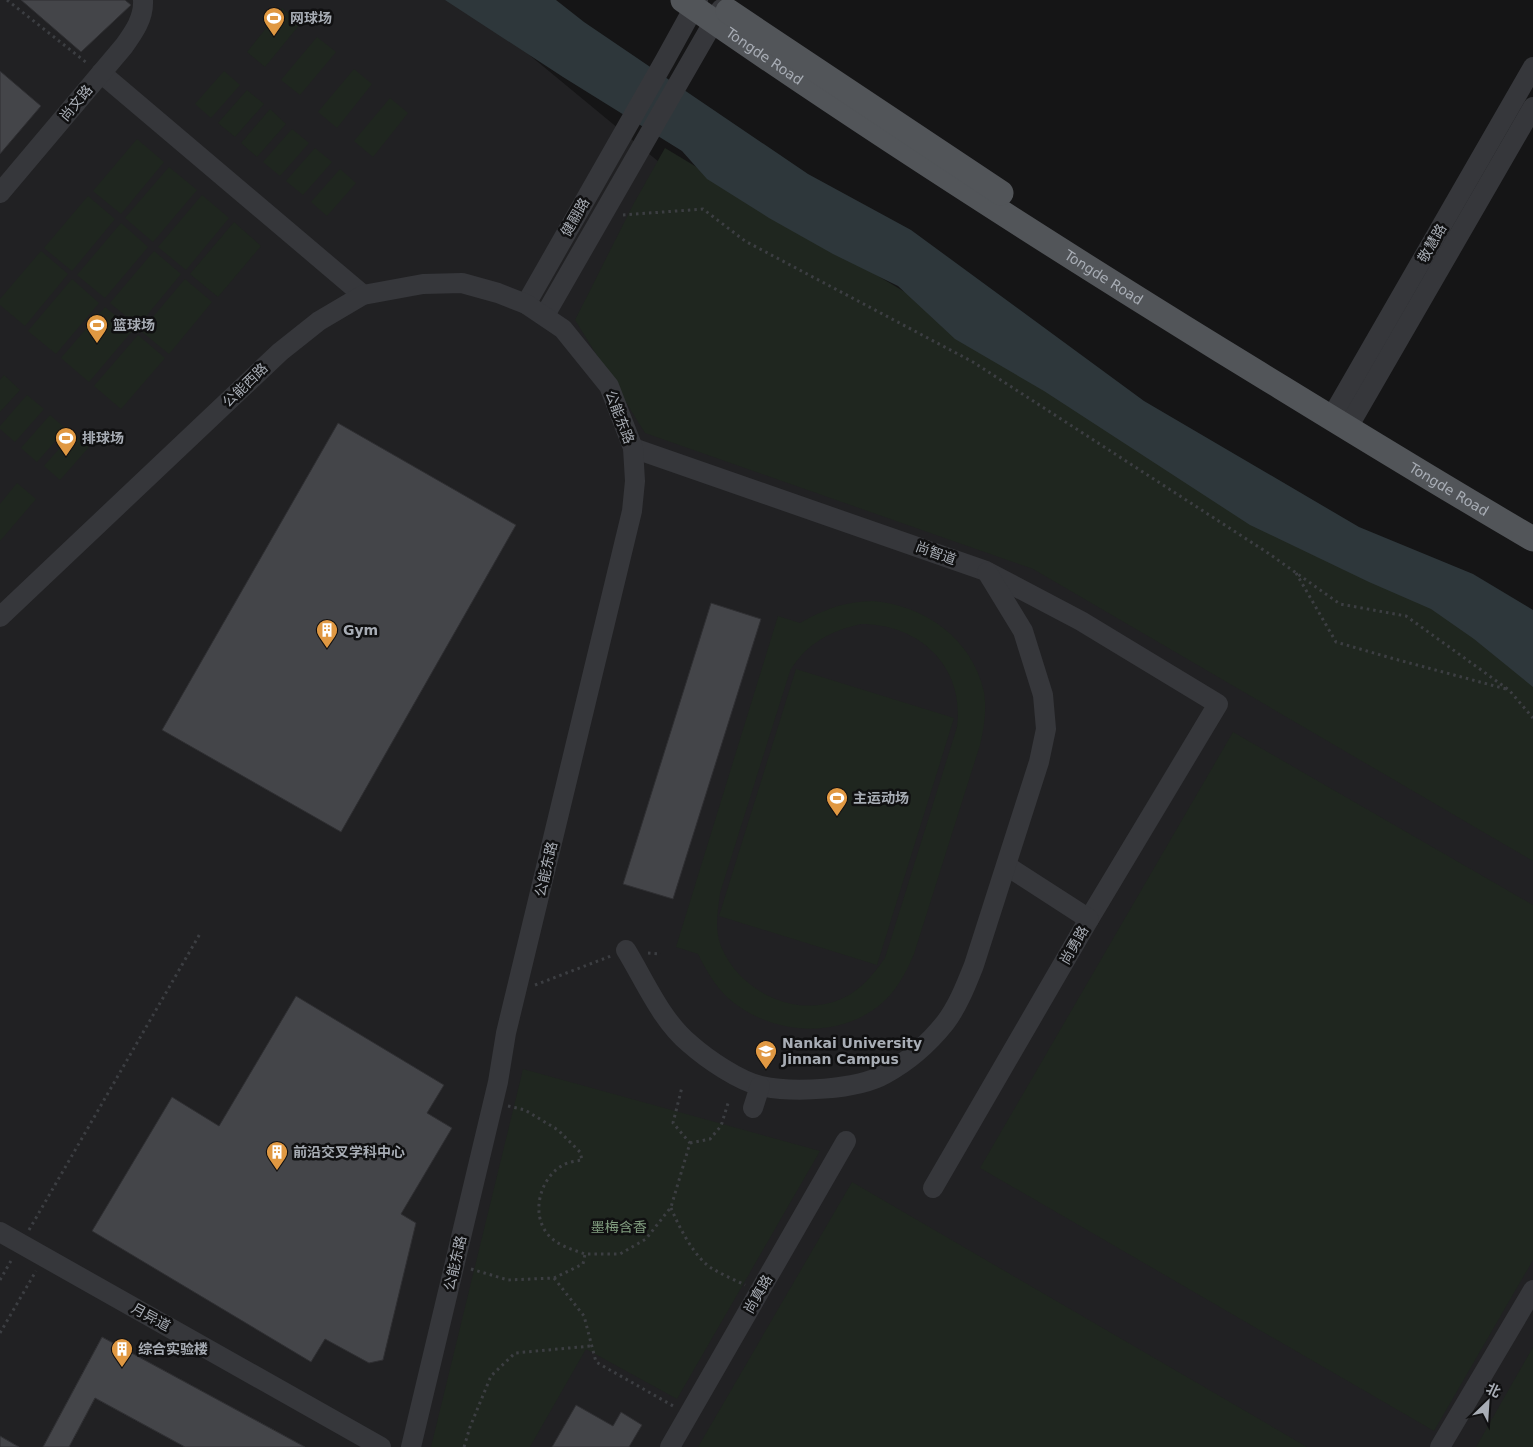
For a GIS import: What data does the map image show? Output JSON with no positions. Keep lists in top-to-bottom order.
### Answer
{
  "streets": {
    "main road": ["Tongde Road"],
    "street": [
      "尚文路",
      "健翮路",
      "敬慧路",
      "公能西路",
      "公能东路",
      "尚智道",
      "尚勇路",
      "尚真路",
      "月异道"
    ]
  },
  "crossings": [
    ["Tongde Road", "健翮路"],
    ["Tongde Road", "敬慧路"],
    ["健翮路", "公能西路"],
    ["健翮路", "公能东路"],
    ["公能西路", "公能东路"],
    ["公能东路", "尚智道"],
    ["尚智道", "尚勇路"]
  ],
  "parks": ["墨梅含香"],
  "places": {
    "sports": [
      "网球场",
      "篮球场",
      "排球场",
      "主运动场"
    ],
    "building": ["Gym", "前沿交叉学科中心", "综合实验楼"],
    "school or university": ["Nankai University Jinnan Campus"]
  },
  "north": "top right"
}
